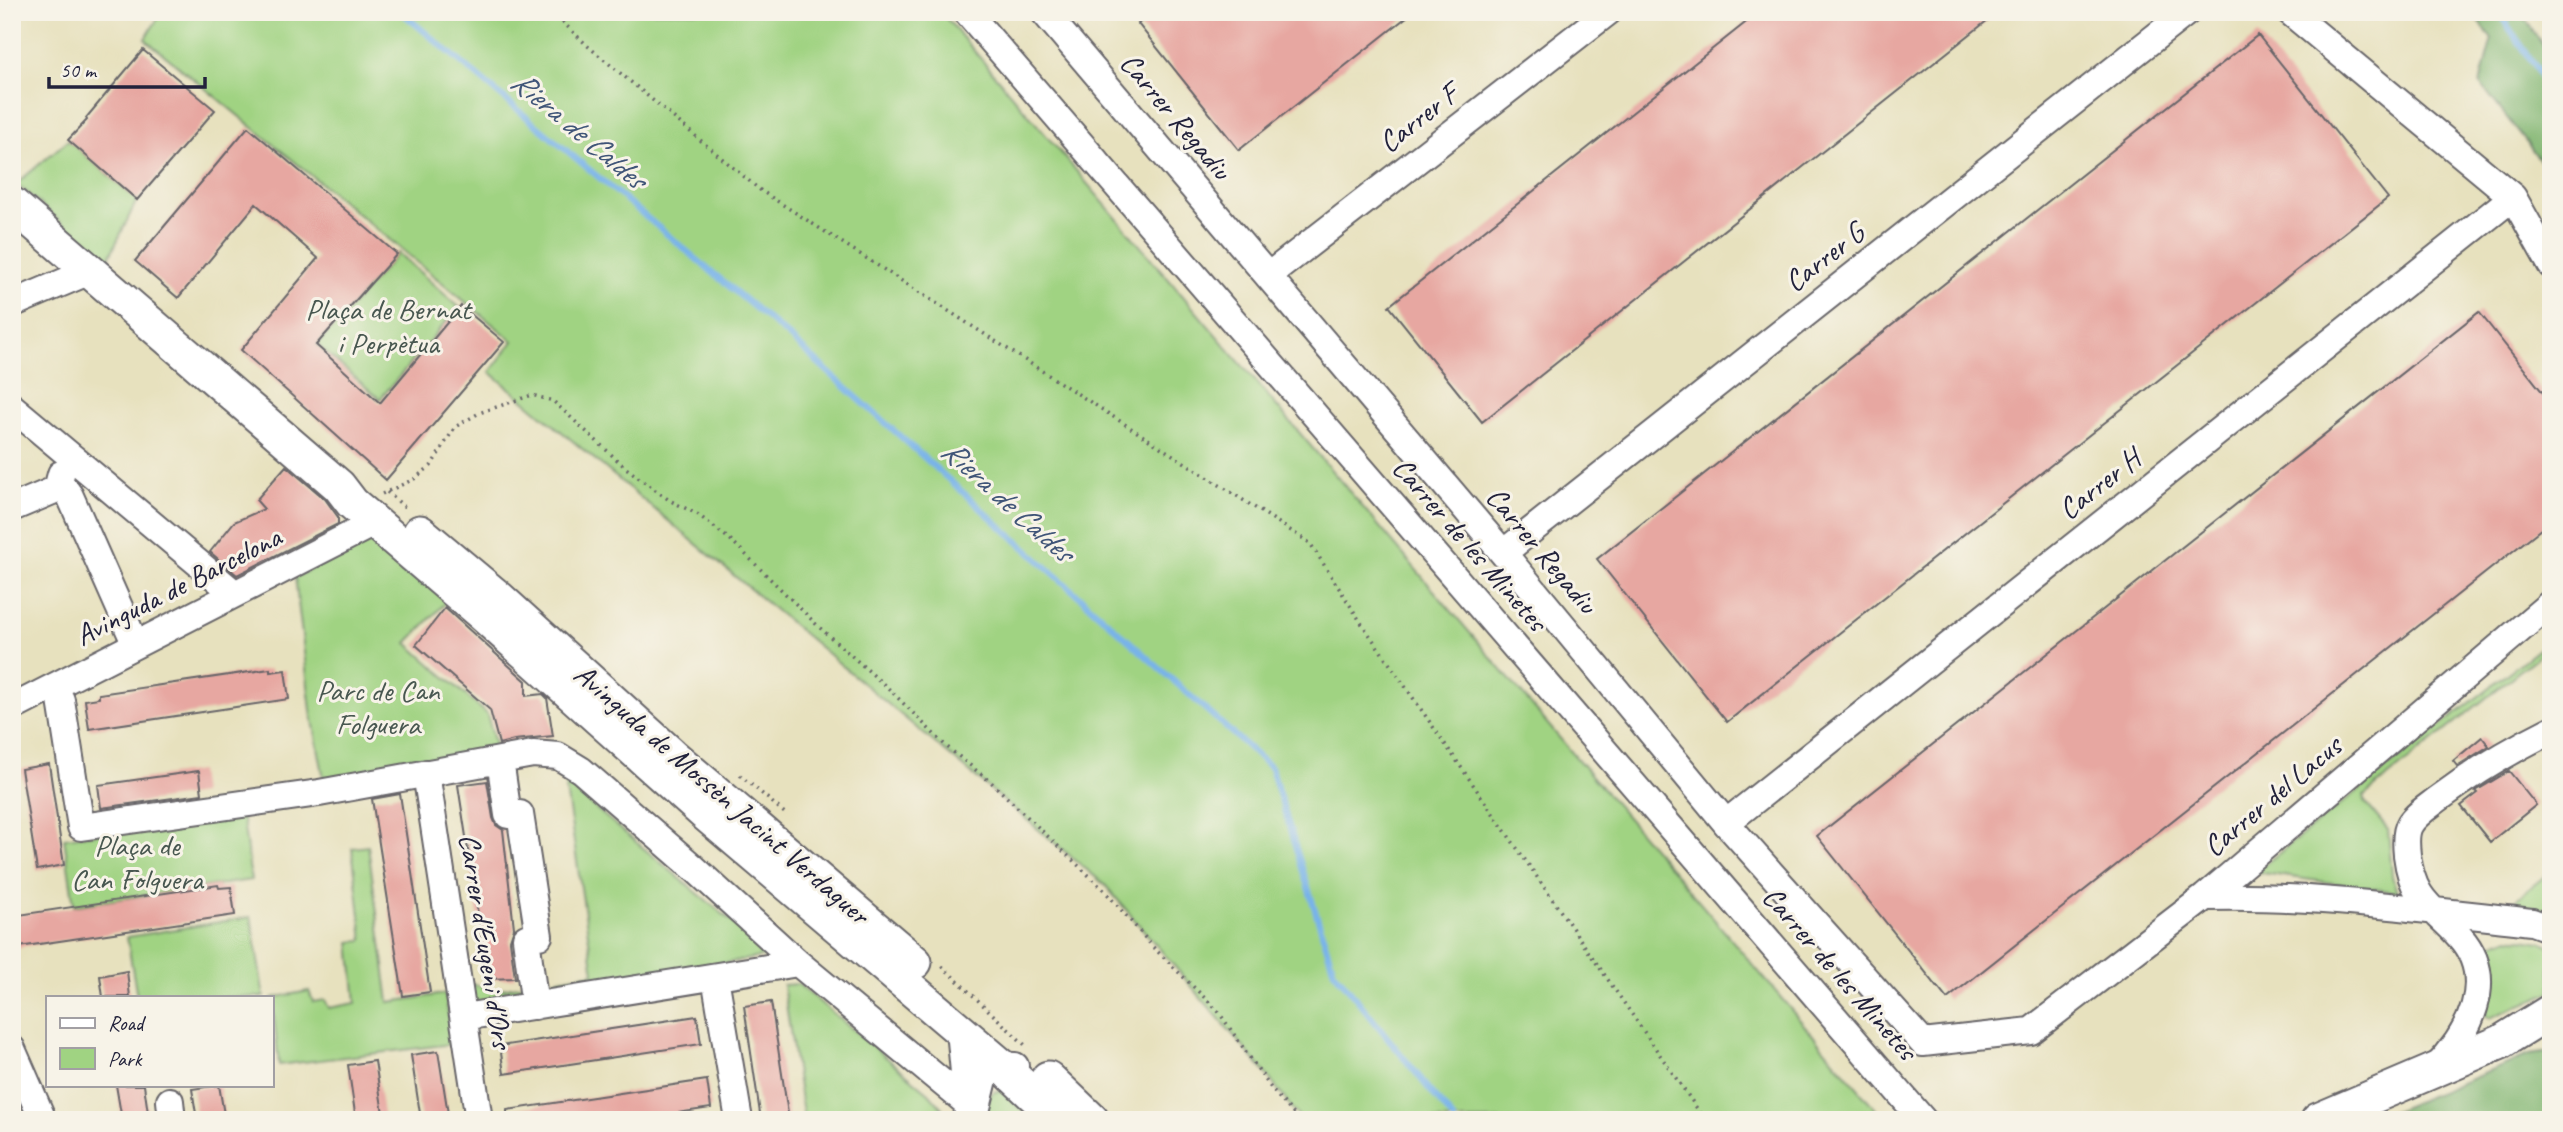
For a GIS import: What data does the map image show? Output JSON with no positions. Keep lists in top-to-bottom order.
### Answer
{
  "streets": {
    "main road": ["Avinguda de Mossèn Jacint Verdaguer"],
    "street": [
      "Carrer Regadiu",
      "Carrer F",
      "Carrer G",
      "Carrer H",
      "Carrer de les Minetes",
      "Avinguda de Barcelona",
      "Carrer del Lacus",
      "Carrer d'Eugeni d'Ors"
    ]
  },
  "crossings": [
    ["Carrer Regadiu", "Carrer F"],
    ["Carrer Regadiu", "Carrer G"],
    ["Carrer Regadiu", "Carrer H"],
    ["Carrer Regadiu", "Carrer del Lacus"],
    ["Avinguda de Barcelona", "Avinguda de Mossèn Jacint Verdaguer"]
  ],
  "water": ["Riera de Caldes"],
  "parks": ["Plaça de Bernat i Perpètua", "Parc de Can Folguera", "Plaça de Can Folguera"],
  "legend": ["Road", "Park"],
  "scale_bar": "50 m"
}
